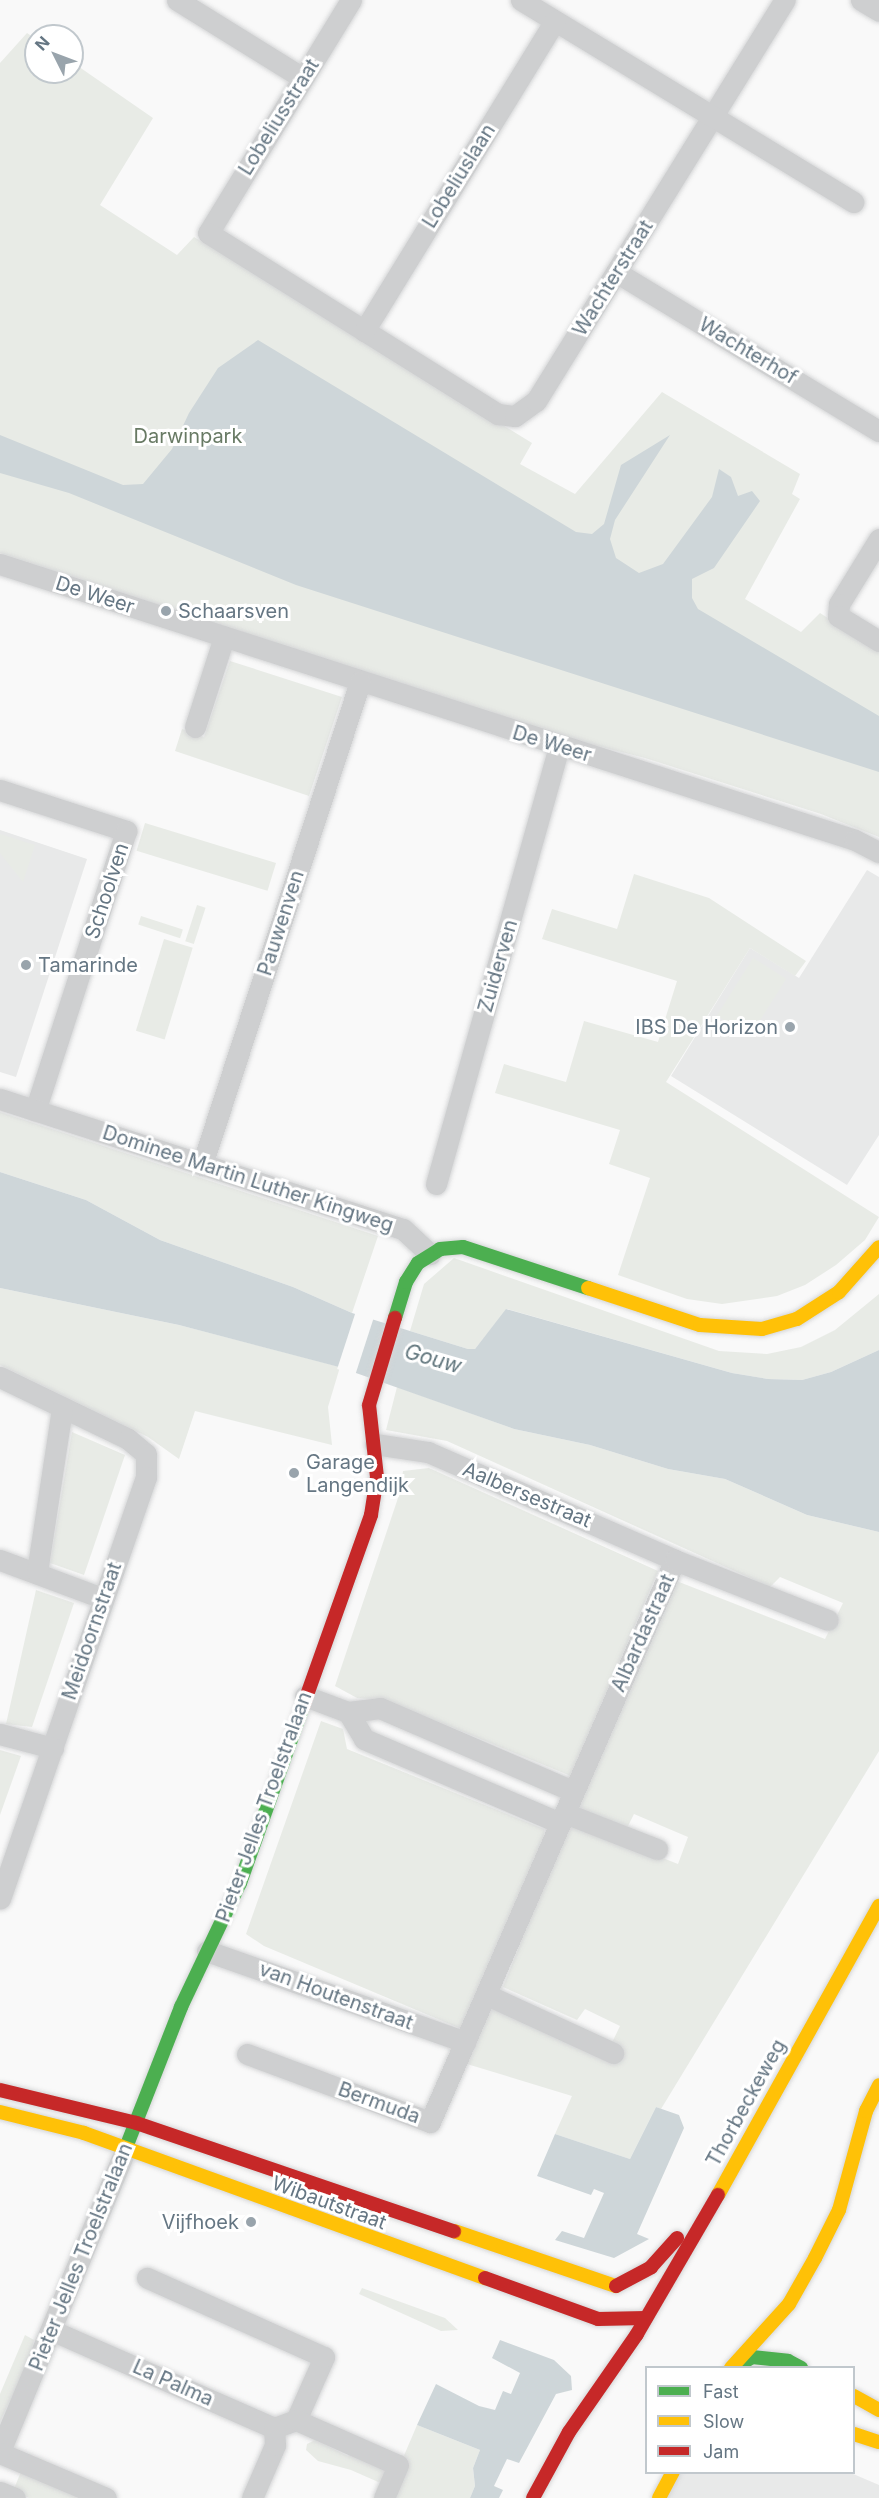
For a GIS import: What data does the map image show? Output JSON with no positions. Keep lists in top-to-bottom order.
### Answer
{
  "streets": {
    "main road": ["Pieter Jelles Troelstralaan", "Thorbeckeweg", "Wibautstraat"],
    "street": [
      "Lobeliusstraat",
      "Lobeliuslaan",
      "Wachterstraat",
      "Wachterhof",
      "De Weer",
      "Schoolven",
      "Pauwenven",
      "Zuiderven",
      "Dominee Martin Luther Kingweg",
      "Aalbersestraat",
      "Meidoornstraat",
      "Albardastraat",
      "van Houtenstraat",
      "Bermuda",
      "La Palma"
    ]
  },
  "crossings": [
    ["Lobeliusstraat", "Lobeliuslaan"],
    ["Lobeliusstraat", "Wachterstraat"],
    ["Lobeliuslaan", "Wachterstraat"],
    ["Wachterstraat", "Wachterhof"],
    ["De Weer", "Pauwenven"],
    ["De Weer", "Zuiderven"],
    ["Schoolven", "Dominee Martin Luther Kingweg"],
    ["Pauwenven", "Dominee Martin Luther Kingweg"],
    ["Dominee Martin Luther Kingweg", "Pieter Jelles Troelstralaan"],
    ["Aalbersestraat", "Albardastraat"],
    ["Aalbersestraat", "Pieter Jelles Troelstralaan"],
    ["Pieter Jelles Troelstralaan", "van Houtenstraat"],
    ["Pieter Jelles Troelstralaan", "Wibautstraat"],
    ["Pieter Jelles Troelstralaan", "La Palma"],
    ["van Houtenstraat", "Bermuda"],
    ["Thorbeckeweg", "Wibautstraat"]
  ],
  "water": ["Gouw"],
  "parks": ["Darwinpark"],
  "places": [
    "Schaarsven",
    "Tamarinde",
    "IBS De Horizon",
    "Garage Langendijk",
    "Vijfhoek"
  ],
  "legend": ["Fast", "Slow", "Jam"],
  "north": "top left"
}
